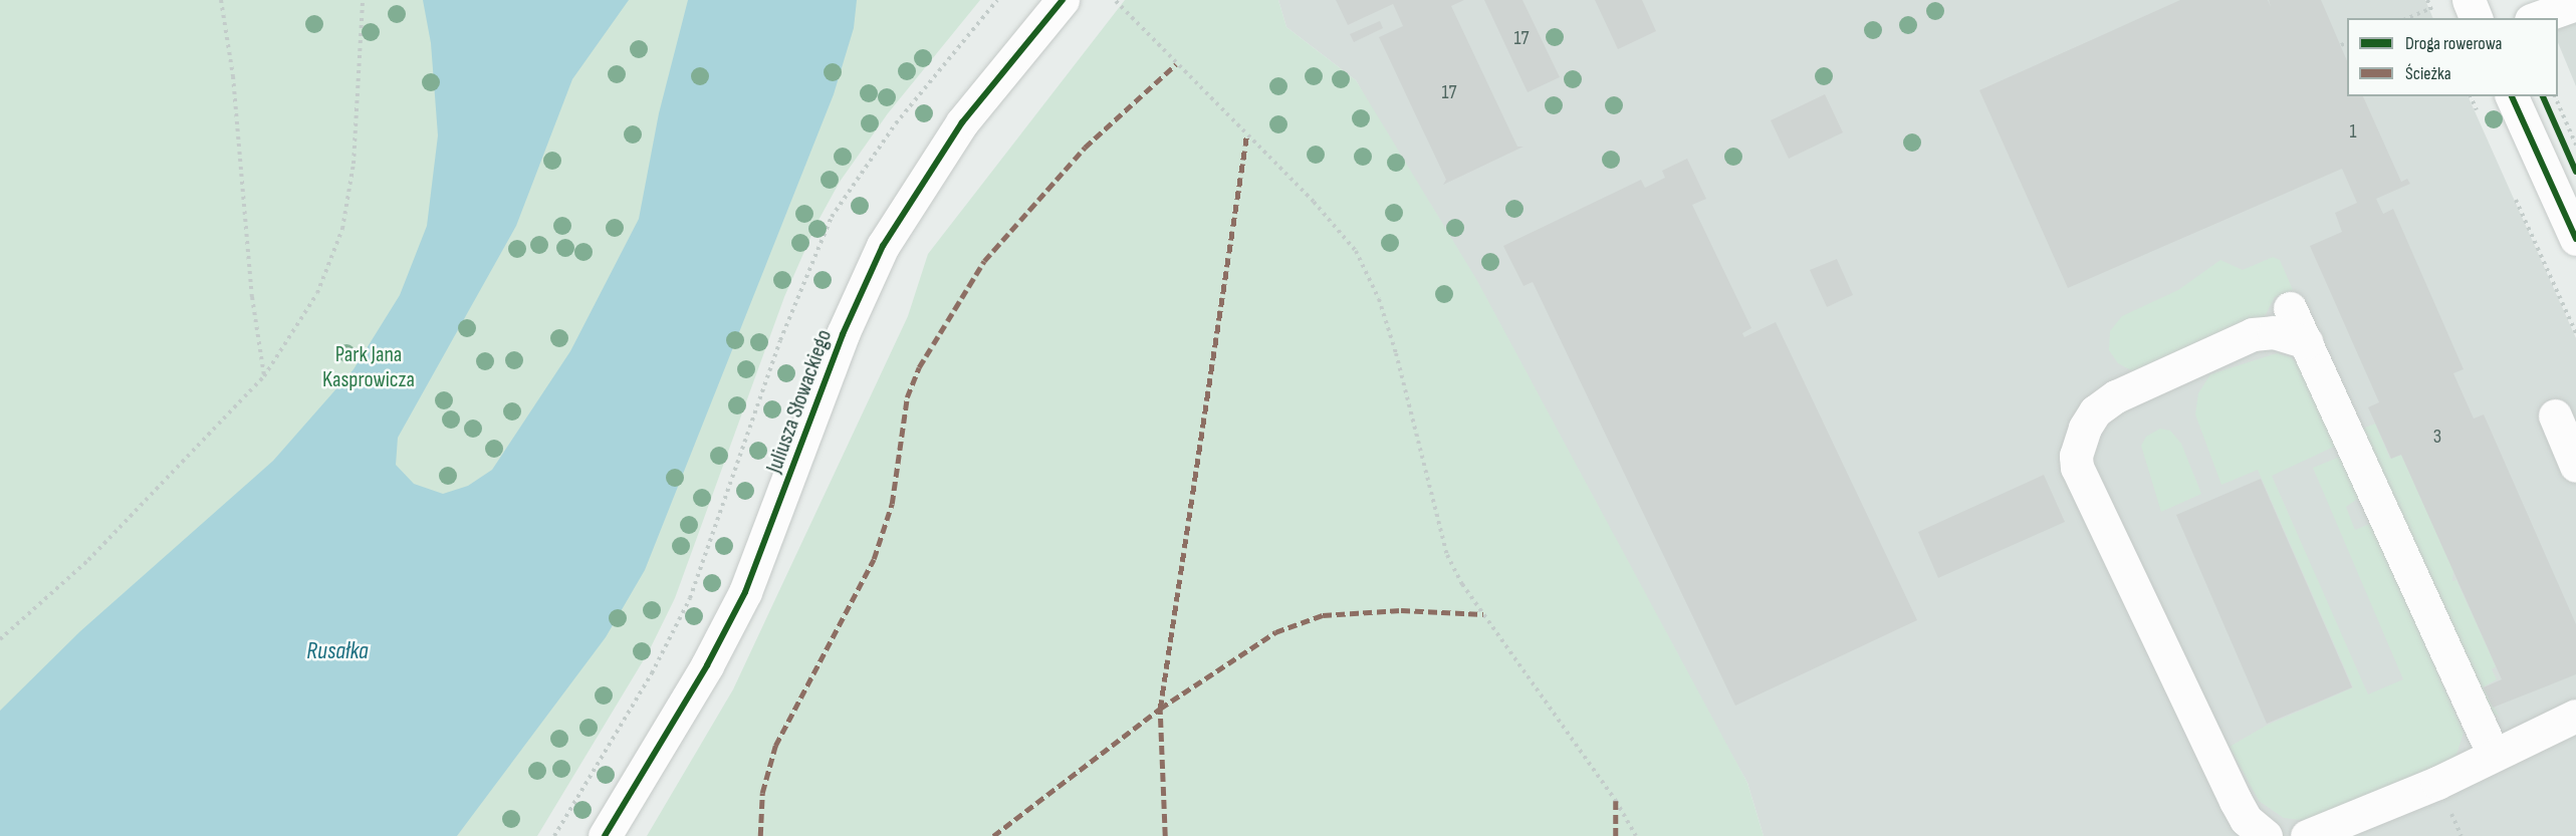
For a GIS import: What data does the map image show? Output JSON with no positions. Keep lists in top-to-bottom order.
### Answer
{
  "streets": {
    "street": ["Juliusza Słowackiego"]
  },
  "water": ["Rusałka"],
  "parks": ["Park Jana Kasprowicza"],
  "house_numbers": [
    "17",
    "17",
    "1",
    "3"
  ],
  "legend": ["Droga rowerowa", "Ścieżka"]
}
